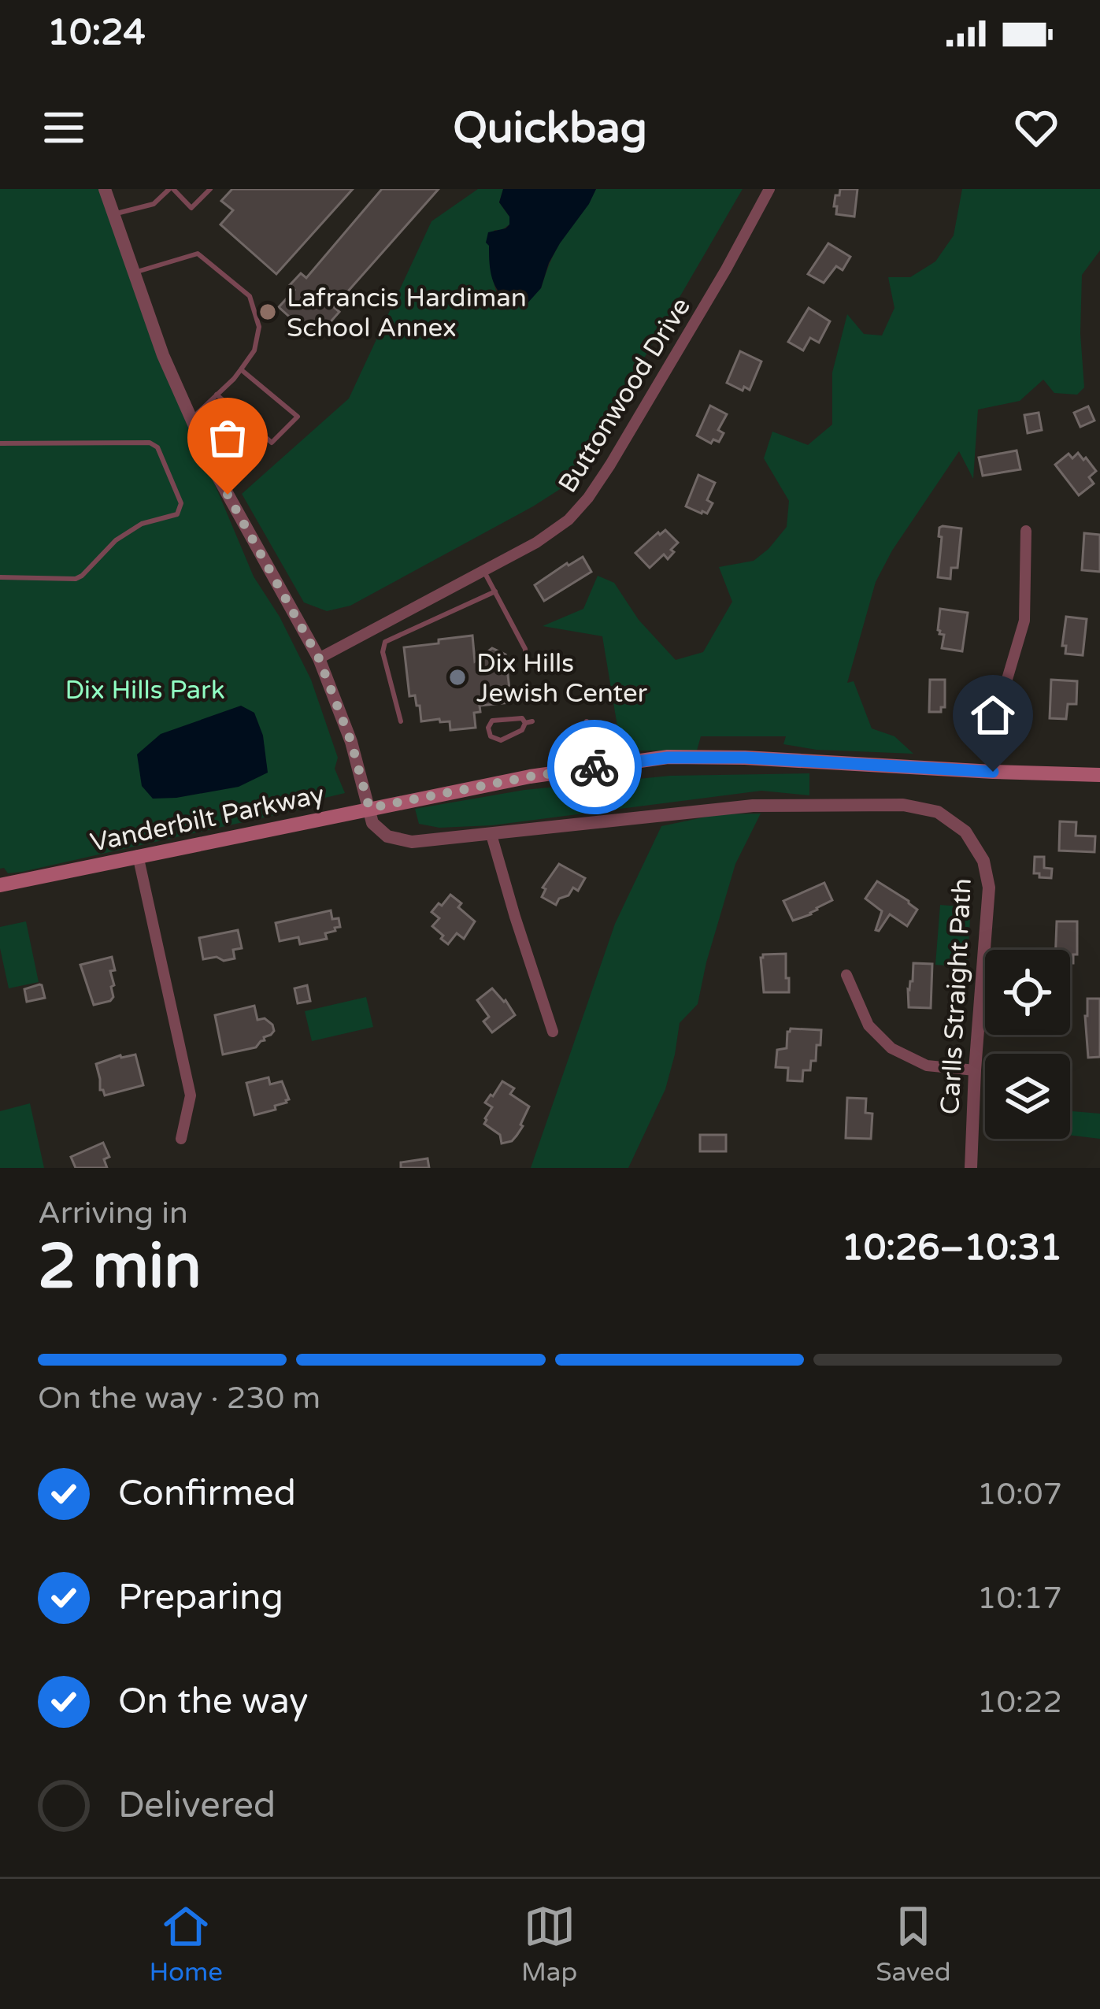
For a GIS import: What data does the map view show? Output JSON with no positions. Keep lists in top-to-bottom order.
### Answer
{
  "streets": {
    "main road": ["Vanderbilt Parkway"],
    "street": ["Buttonwood Drive", "Carlls Straight Path"]
  },
  "crossings": [
    ["Vanderbilt Parkway", "Carlls Straight Path"]
  ],
  "parks": ["Dix Hills Park"],
  "places": ["Lafrancis Hardiman School Annex", "Dix Hills Jewish Center"],
  "page": {
    "status": "10:24",
    "header": "Quickbag",
    "heading": ["2 min", "Arriving in", "10:26–10:31"],
    "bar": "On the way · 230 m",
    "list": [
      ["Confirmed", "10:07"],
      ["Preparing", "10:17"],
      ["On the way", "10:22"],
      "Delivered"
    ],
    "tabs": ["Home", "Map", "Saved"]
  }
}
